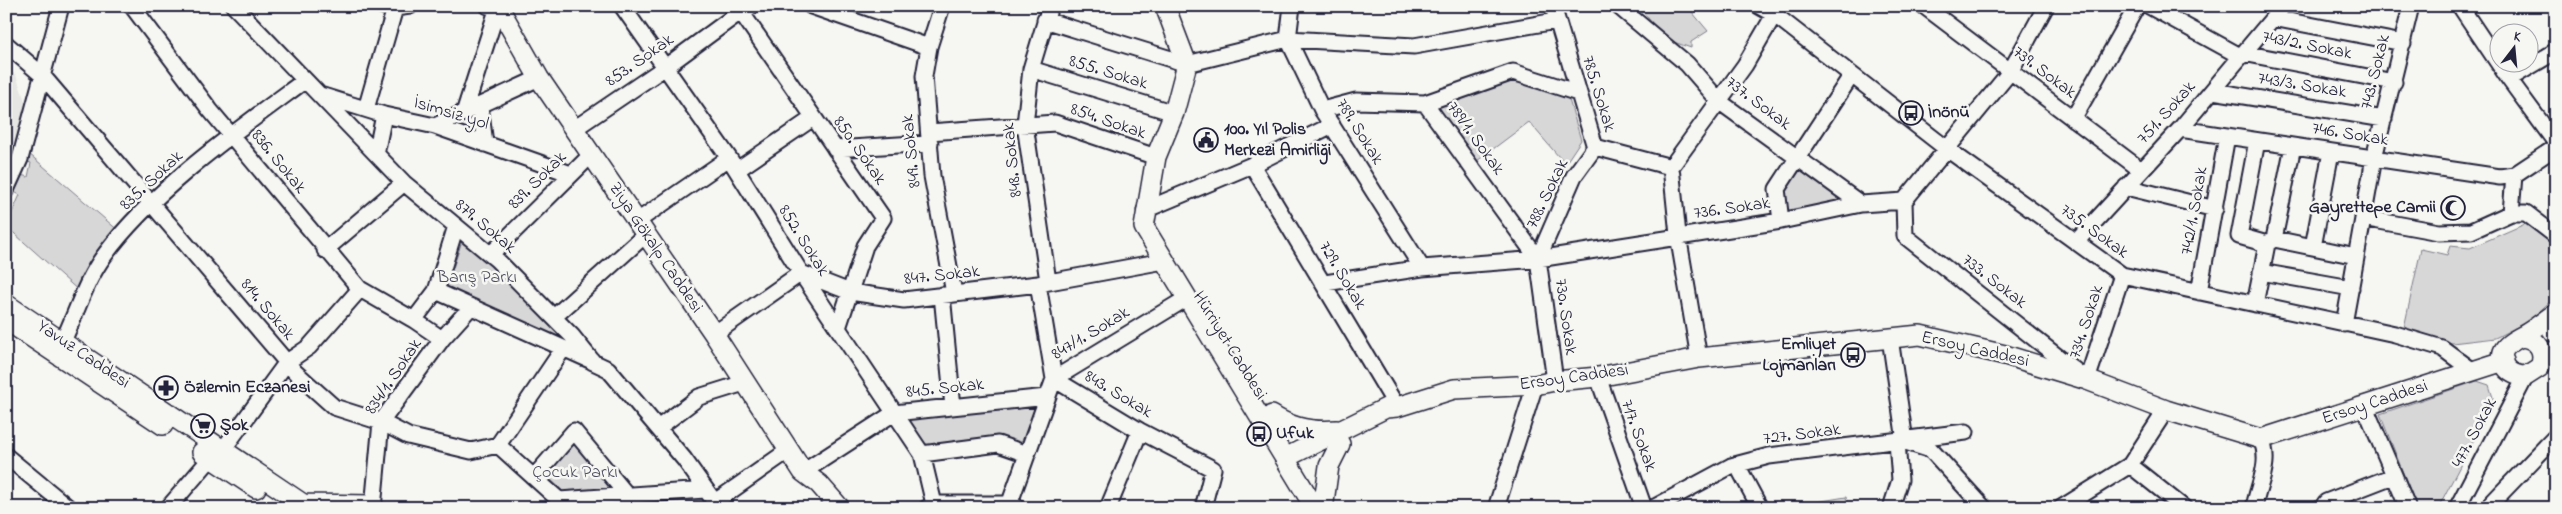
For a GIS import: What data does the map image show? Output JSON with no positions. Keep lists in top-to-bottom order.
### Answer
{
  "streets": {
    "main road": [
      "Ziya Gökalp Caddesi",
      "Hürriyet Caddesi",
      "Ersoy Caddesi",
      "Yavuz Caddesi"
    ],
    "street": [
      "743/2. Sokak",
      "853. Sokak",
      "743. Sokak",
      "855. Sokak",
      "739. Sokak",
      "743/3. Sokak",
      "785. Sokak",
      "737. Sokak",
      "751. Sokak",
      "İsimsiz yol",
      "854. Sokak",
      "789. Sokak",
      "746. Sokak",
      "789/1. Sokak",
      "850. Sokak",
      "849. Sokak",
      "848. Sokak",
      "836. Sokak",
      "835. Sokak",
      "839. Sokak",
      "788. Sokak",
      "736. Sokak",
      "742/1. Sokak",
      "879. Sokak",
      "735. Sokak",
      "852. Sokak",
      "847. Sokak",
      "729. Sokak",
      "733. Sokak",
      "814. Sokak",
      "730. Sokak",
      "734. Sokak",
      "847/1. Sokak",
      "834/1. Sokak",
      "845. Sokak",
      "843. Sokak",
      "477. Sokak",
      "727. Sokak",
      "717. Sokak"
    ]
  },
  "crossings": [
    ["743/2. Sokak", "743. Sokak"],
    ["743/2. Sokak", "751. Sokak"],
    ["853. Sokak", "850. Sokak"],
    ["853. Sokak", "852. Sokak"],
    ["853. Sokak", "Ziya Gökalp Caddesi"],
    ["743. Sokak", "743/3. Sokak"],
    ["743. Sokak", "746. Sokak"],
    ["743. Sokak", "735. Sokak"],
    ["855. Sokak", "848. Sokak"],
    ["855. Sokak", "Hürriyet Caddesi"],
    ["739. Sokak", "751. Sokak"],
    ["743/3. Sokak", "751. Sokak"],
    ["785. Sokak", "788. Sokak"],
    ["737. Sokak", "736. Sokak"],
    ["751. Sokak", "746. Sokak"],
    ["751. Sokak", "735. Sokak"],
    ["İsimsiz yol", "839. Sokak"],
    ["İsimsiz yol", "879. Sokak"],
    ["854. Sokak", "850. Sokak"],
    ["854. Sokak", "849. Sokak"],
    ["854. Sokak", "848. Sokak"],
    ["854. Sokak", "Hürriyet Caddesi"],
    ["789. Sokak", "789/1. Sokak"],
    ["789. Sokak", "736. Sokak"],
    ["746. Sokak", "742/1. Sokak"],
    ["789/1. Sokak", "788. Sokak"],
    ["789/1. Sokak", "736. Sokak"],
    ["789/1. Sokak", "730. Sokak"],
    ["850. Sokak", "852. Sokak"],
    ["850. Sokak", "847. Sokak"],
    ["849. Sokak", "847. Sokak"],
    ["849. Sokak", "845. Sokak"],
    ["848. Sokak", "847. Sokak"],
    ["836. Sokak", "835. Sokak"],
    ["836. Sokak", "834/1. Sokak"],
    ["835. Sokak", "879. Sokak"],
    ["835. Sokak", "814. Sokak"],
    ["835. Sokak", "Yavuz Caddesi"],
    ["839. Sokak", "879. Sokak"],
    ["839. Sokak", "Ziya Gökalp Caddesi"],
    ["788. Sokak", "736. Sokak"],
    ["788. Sokak", "730. Sokak"],
    ["736. Sokak", "729. Sokak"],
    ["736. Sokak", "733. Sokak"],
    ["736. Sokak", "730. Sokak"],
    ["742/1. Sokak", "735. Sokak"],
    ["735. Sokak", "734. Sokak"],
    ["735. Sokak", "Ersoy Caddesi"],
    ["852. Sokak", "847. Sokak"],
    ["852. Sokak", "845. Sokak"],
    ["Ziya Gökalp Caddesi", "845. Sokak"],
    ["847. Sokak", "Hürriyet Caddesi"],
    ["729. Sokak", "Ersoy Caddesi"],
    ["733. Sokak", "734. Sokak"],
    ["733. Sokak", "Ersoy Caddesi"],
    ["814. Sokak", "834/1. Sokak"],
    ["730. Sokak", "Ersoy Caddesi"],
    ["734. Sokak", "Ersoy Caddesi"],
    ["847/1. Sokak", "Hürriyet Caddesi"],
    ["847/1. Sokak", "845. Sokak"],
    ["847/1. Sokak", "843. Sokak"],
    ["Hürriyet Caddesi", "Ersoy Caddesi"],
    ["Ersoy Caddesi", "717. Sokak"]
  ],
  "parks": ["Barış Parkı", "Çocuk Parkı"],
  "places": {
    "bus stop": ["İnönü", "Emliyet Lojmanları", "Ufuk"],
    "public building": ["100. Yıl Polis Merkezi Amirliği"],
    "mosque": ["Gayrettepe Camii"],
    "pharmacy": ["Özlemin Eczanesi"],
    "supermarket": ["Şok"]
  },
  "north": "top"
}
